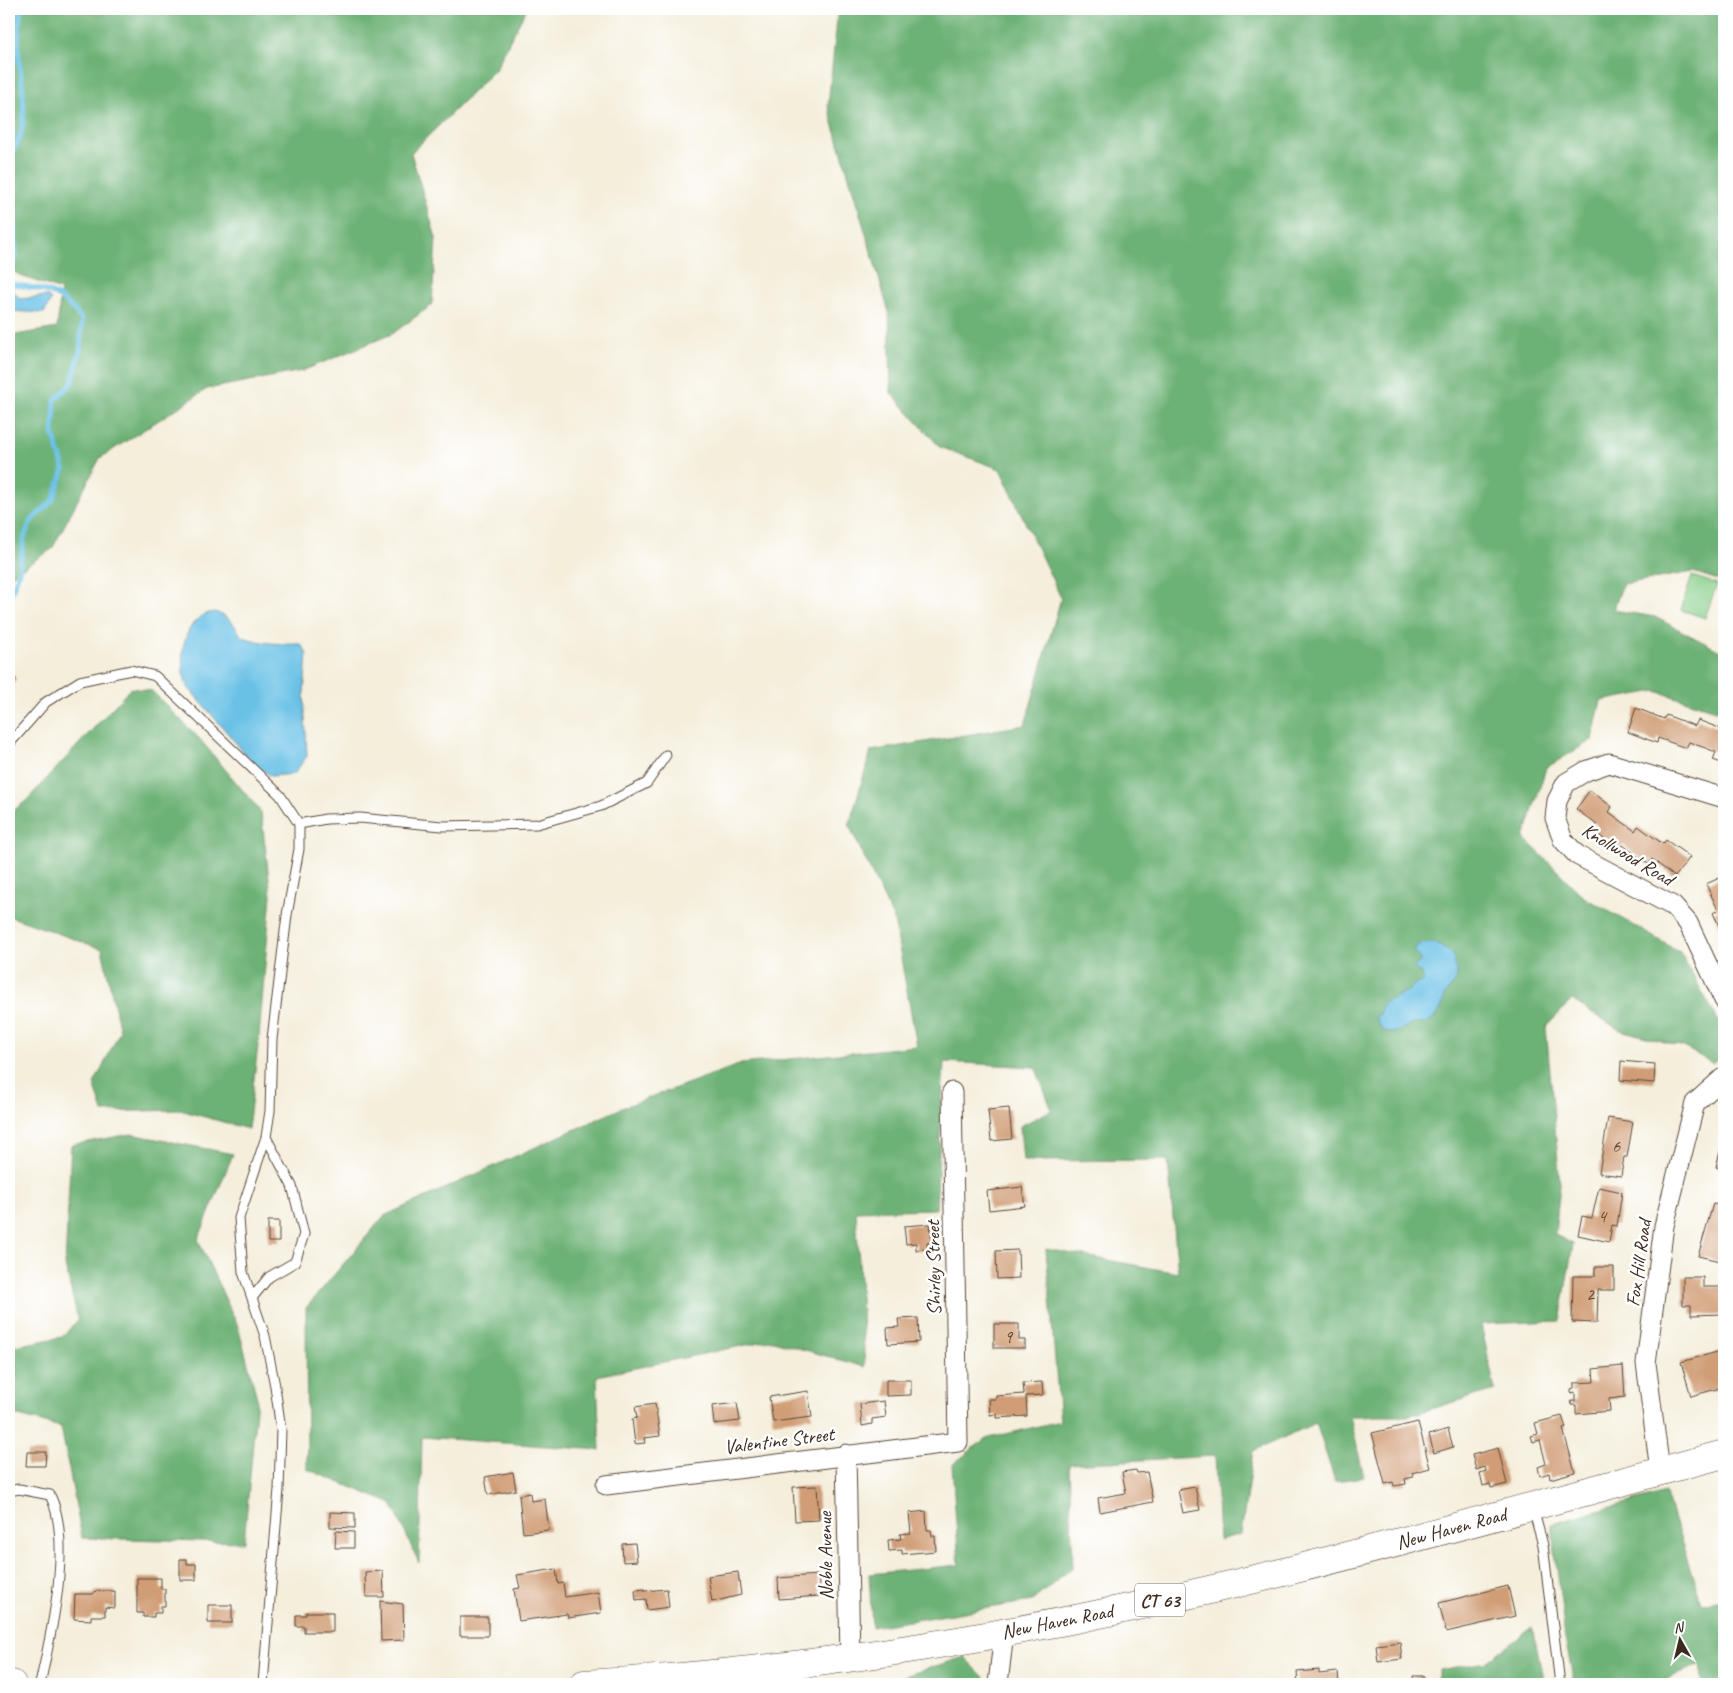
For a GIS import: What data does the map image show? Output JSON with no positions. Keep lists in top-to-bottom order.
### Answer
{
  "streets": {
    "main road": ["New Haven Road", "CT 63"],
    "street": [
      "Knollwood Road",
      "Fox Hill Road",
      "Shirley Street",
      "Valentine Street",
      "Noble Avenue"
    ]
  },
  "crossings": [
    ["Fox Hill Road", "New Haven Road"],
    ["Shirley Street", "Valentine Street"],
    ["Valentine Street", "Noble Avenue"],
    ["New Haven Road", "Noble Avenue"]
  ],
  "house_numbers": [
    "6",
    "4",
    "2",
    "9"
  ],
  "north": "top"
}
